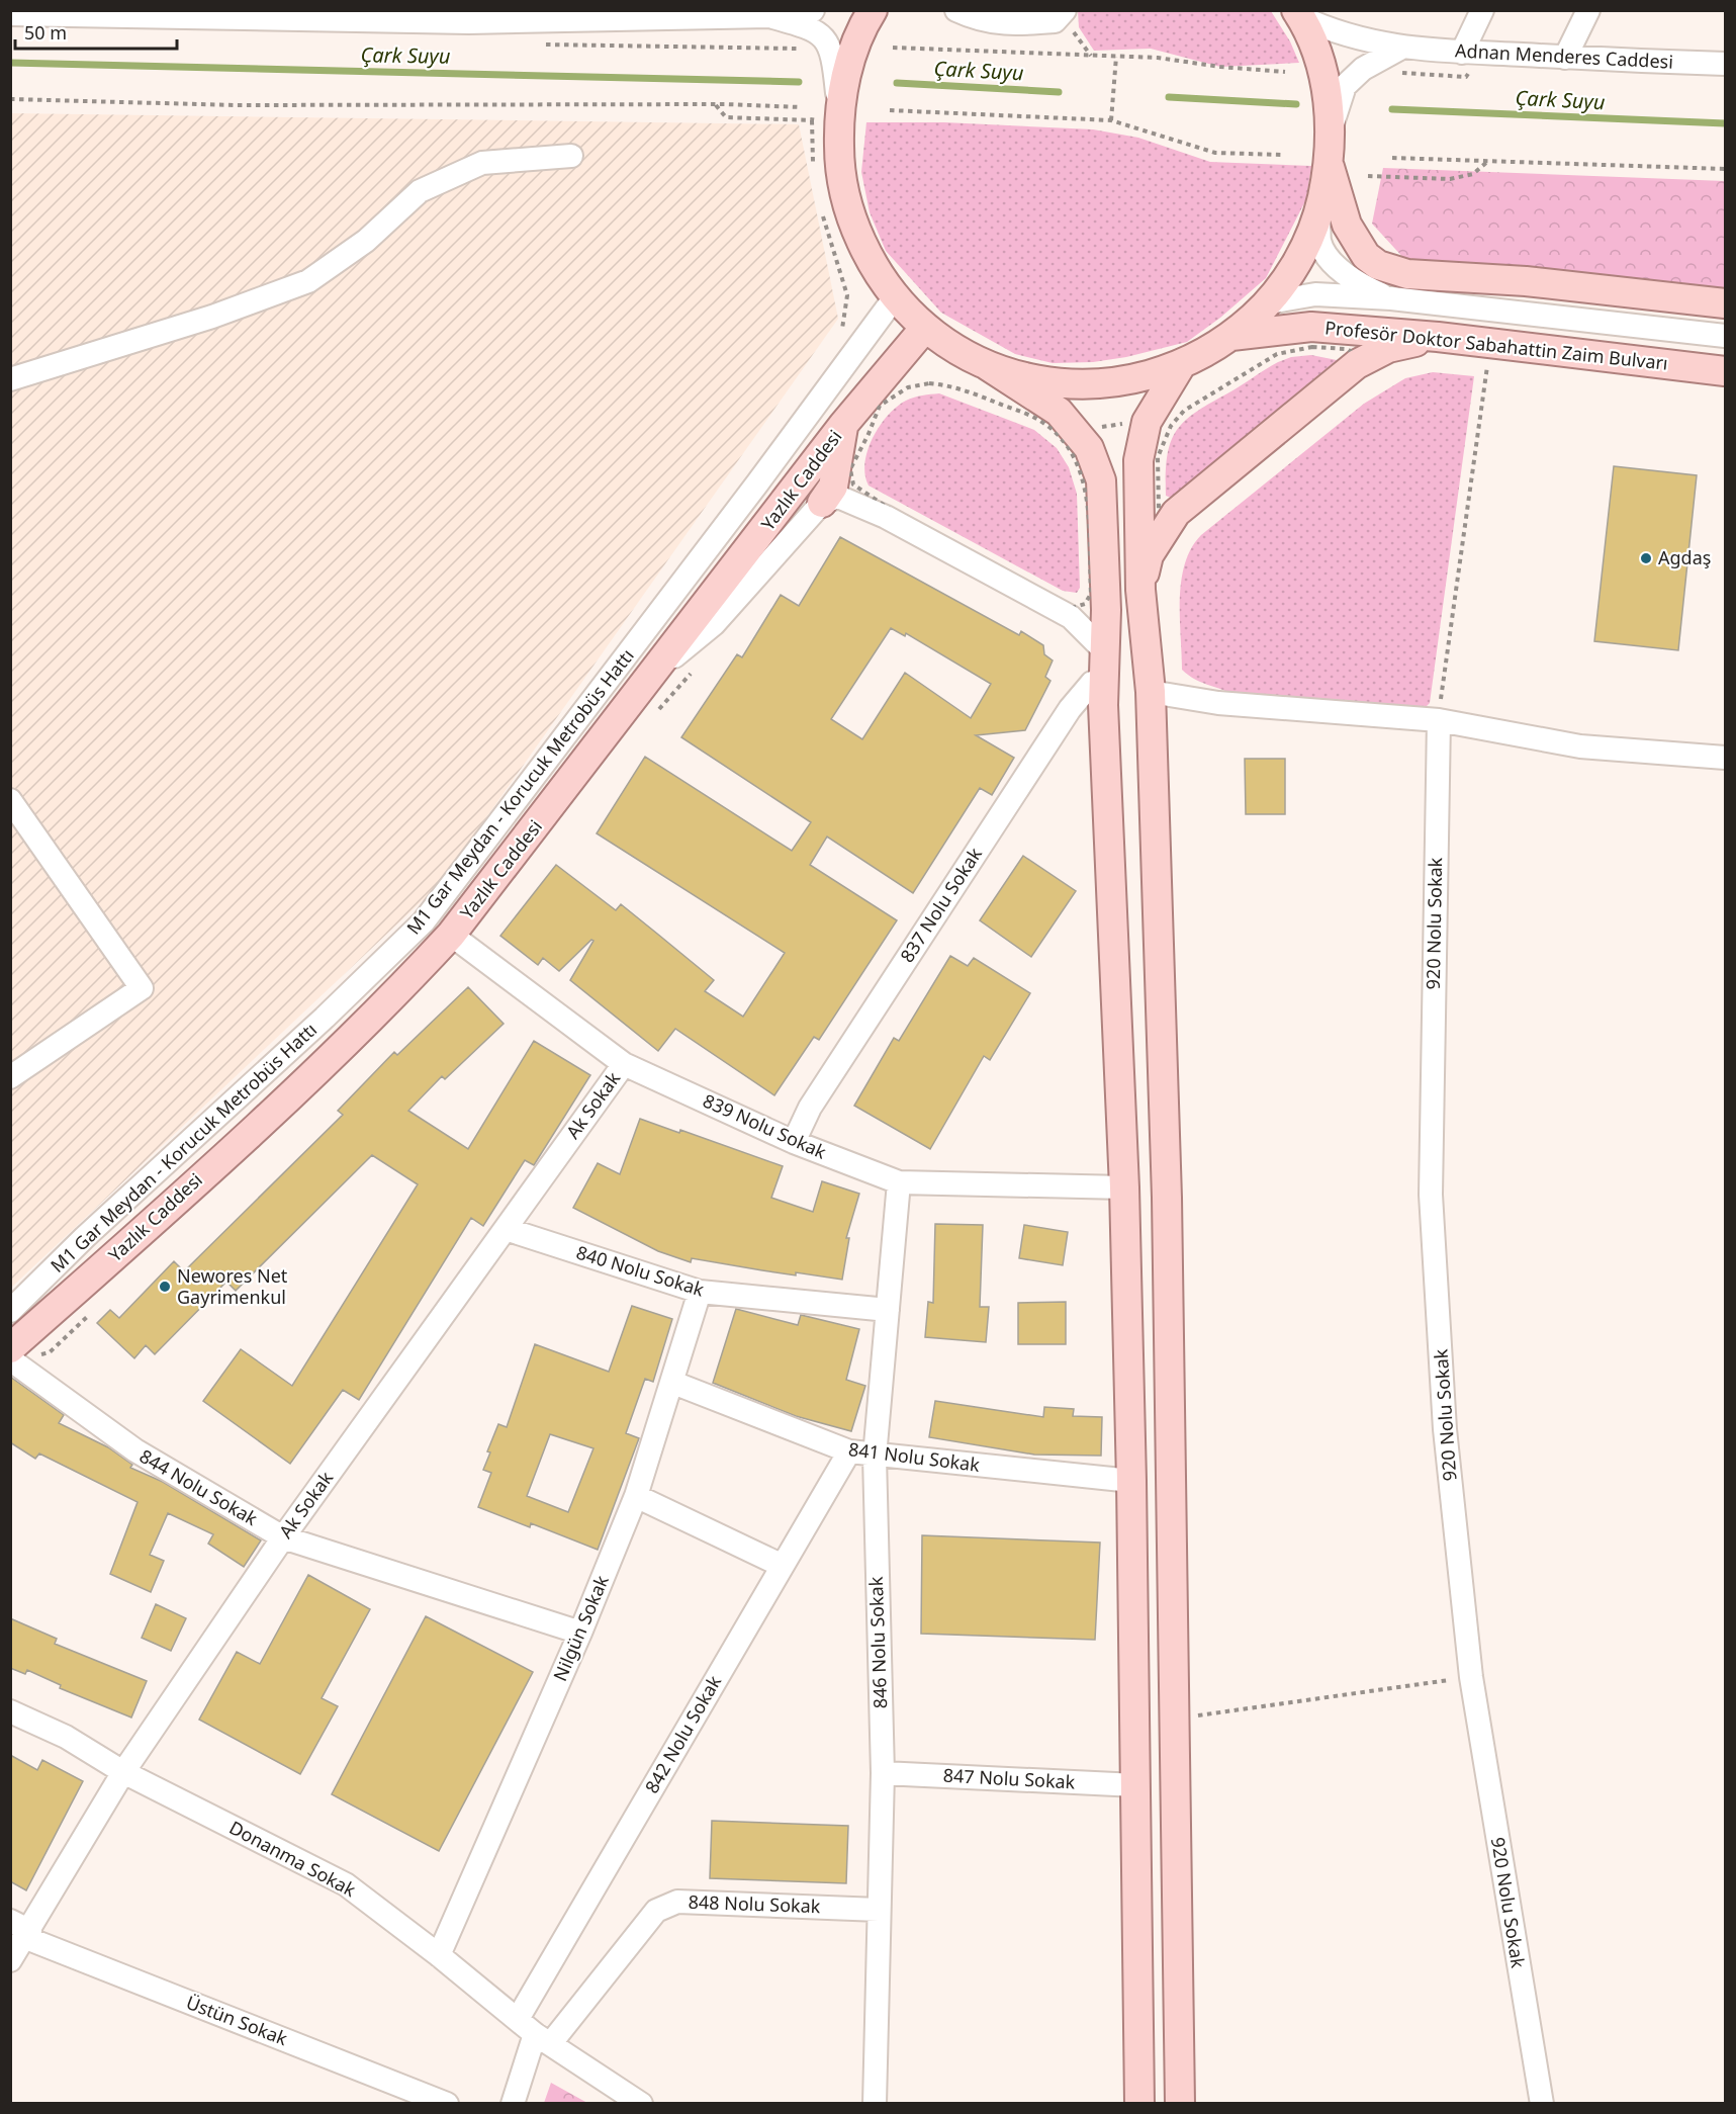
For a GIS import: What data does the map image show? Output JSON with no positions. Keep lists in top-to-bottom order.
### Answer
{
  "streets": {
    "main road": ["Profesör Doktor Sabahattin Zaim Bulvarı", "Yazlık Caddesi"],
    "street": [
      "Adnan Menderes Caddesi",
      "M1 Gar Meydan - Korucuk Metrobüs Hattı",
      "837 Nolu Sokak",
      "920 Nolu Sokak",
      "Ak Sokak",
      "839 Nolu Sokak",
      "840 Nolu Sokak",
      "841 Nolu Sokak",
      "844 Nolu Sokak",
      "Nilgün Sokak",
      "846 Nolu Sokak",
      "842 Nolu Sokak",
      "847 Nolu Sokak",
      "Donanma Sokak",
      "848 Nolu Sokak",
      "Üstün Sokak"
    ]
  },
  "crossings": [
    ["Yazlık Caddesi", "839 Nolu Sokak"],
    ["837 Nolu Sokak", "839 Nolu Sokak"],
    ["Ak Sokak", "839 Nolu Sokak"],
    ["Ak Sokak", "840 Nolu Sokak"],
    ["Ak Sokak", "844 Nolu Sokak"],
    ["Ak Sokak", "Donanma Sokak"],
    ["Ak Sokak", "Üstün Sokak"],
    ["839 Nolu Sokak", "846 Nolu Sokak"],
    ["840 Nolu Sokak", "Nilgün Sokak"],
    ["840 Nolu Sokak", "846 Nolu Sokak"],
    ["841 Nolu Sokak", "Nilgün Sokak"],
    ["841 Nolu Sokak", "846 Nolu Sokak"],
    ["841 Nolu Sokak", "842 Nolu Sokak"],
    ["844 Nolu Sokak", "Nilgün Sokak"],
    ["Nilgün Sokak", "Donanma Sokak"],
    ["846 Nolu Sokak", "847 Nolu Sokak"],
    ["846 Nolu Sokak", "848 Nolu Sokak"],
    ["842 Nolu Sokak", "Donanma Sokak"],
    ["Donanma Sokak", "848 Nolu Sokak"]
  ],
  "water": ["Çark Suyu"],
  "places": ["Agdaş", "Newores Net Gayrimenkul"],
  "scale_bar": "50 m"
}
